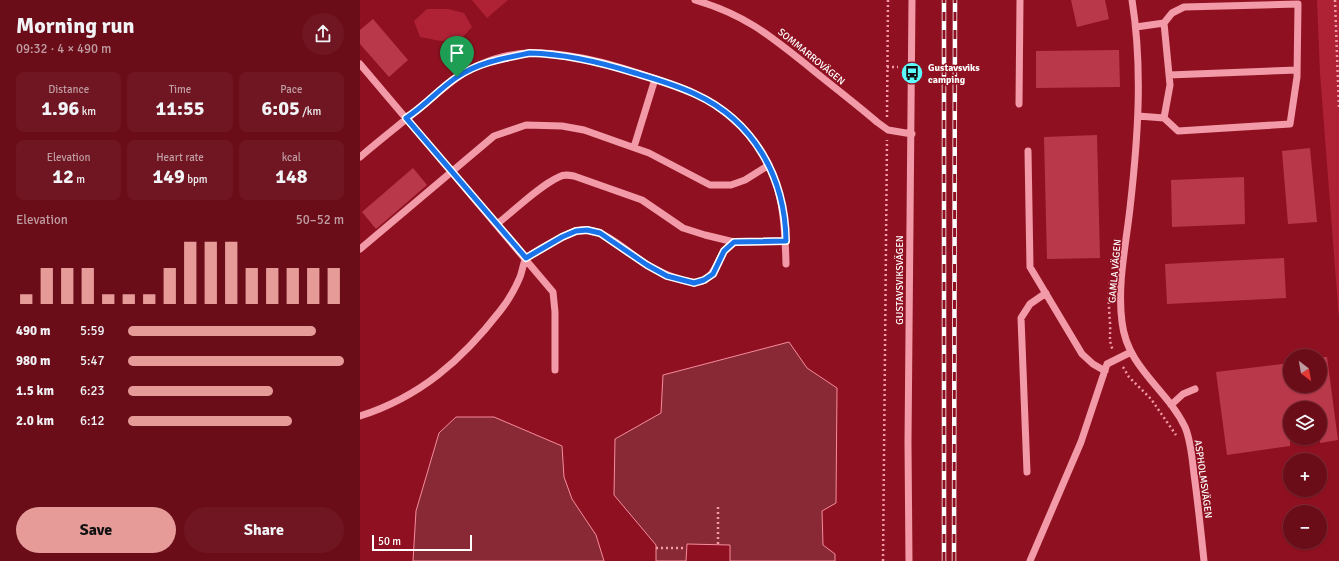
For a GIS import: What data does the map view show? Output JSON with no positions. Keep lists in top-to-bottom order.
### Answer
{
  "streets": {
    "street": [
      "SOMMARROVÄGEN",
      "GAMLA VÄGEN",
      "GUSTAVSVIKSVÄGEN",
      "ASPHOLMSVÄGEN"
    ]
  },
  "crossings": [
    ["SOMMARROVÄGEN", "GUSTAVSVIKSVÄGEN"],
    ["GAMLA VÄGEN", "ASPHOLMSVÄGEN"]
  ],
  "places": {
    "bus stop": ["Gustavsviks camping"]
  },
  "scale_bar": "50 m",
  "north": "bottom right",
  "page": {
    "heading": ["Morning run", "09:32 · 4 × 490 m"],
    "stats": [
      ["Distance", "1.96 km"],
      ["Time", "11:55"],
      ["Pace", "6:05 /km"],
      ["Elevation", "12 m"],
      ["Heart rate", "149 bpm"],
      ["kcal", "148"]
    ],
    "chart": ["Elevation", "50–52 m"],
    "list": [
      {
        "name": "490 m",
        "note": "5:59"
      },
      {
        "name": "980 m",
        "note": "5:47"
      },
      {
        "name": "1.5 km",
        "note": "6:23"
      },
      {
        "name": "2.0 km",
        "note": "6:12"
      }
    ],
    "map_buttons": ["+", "−"],
    "buttons": ["Save", "Share"],
    "scale": "50 m"
  }
}
